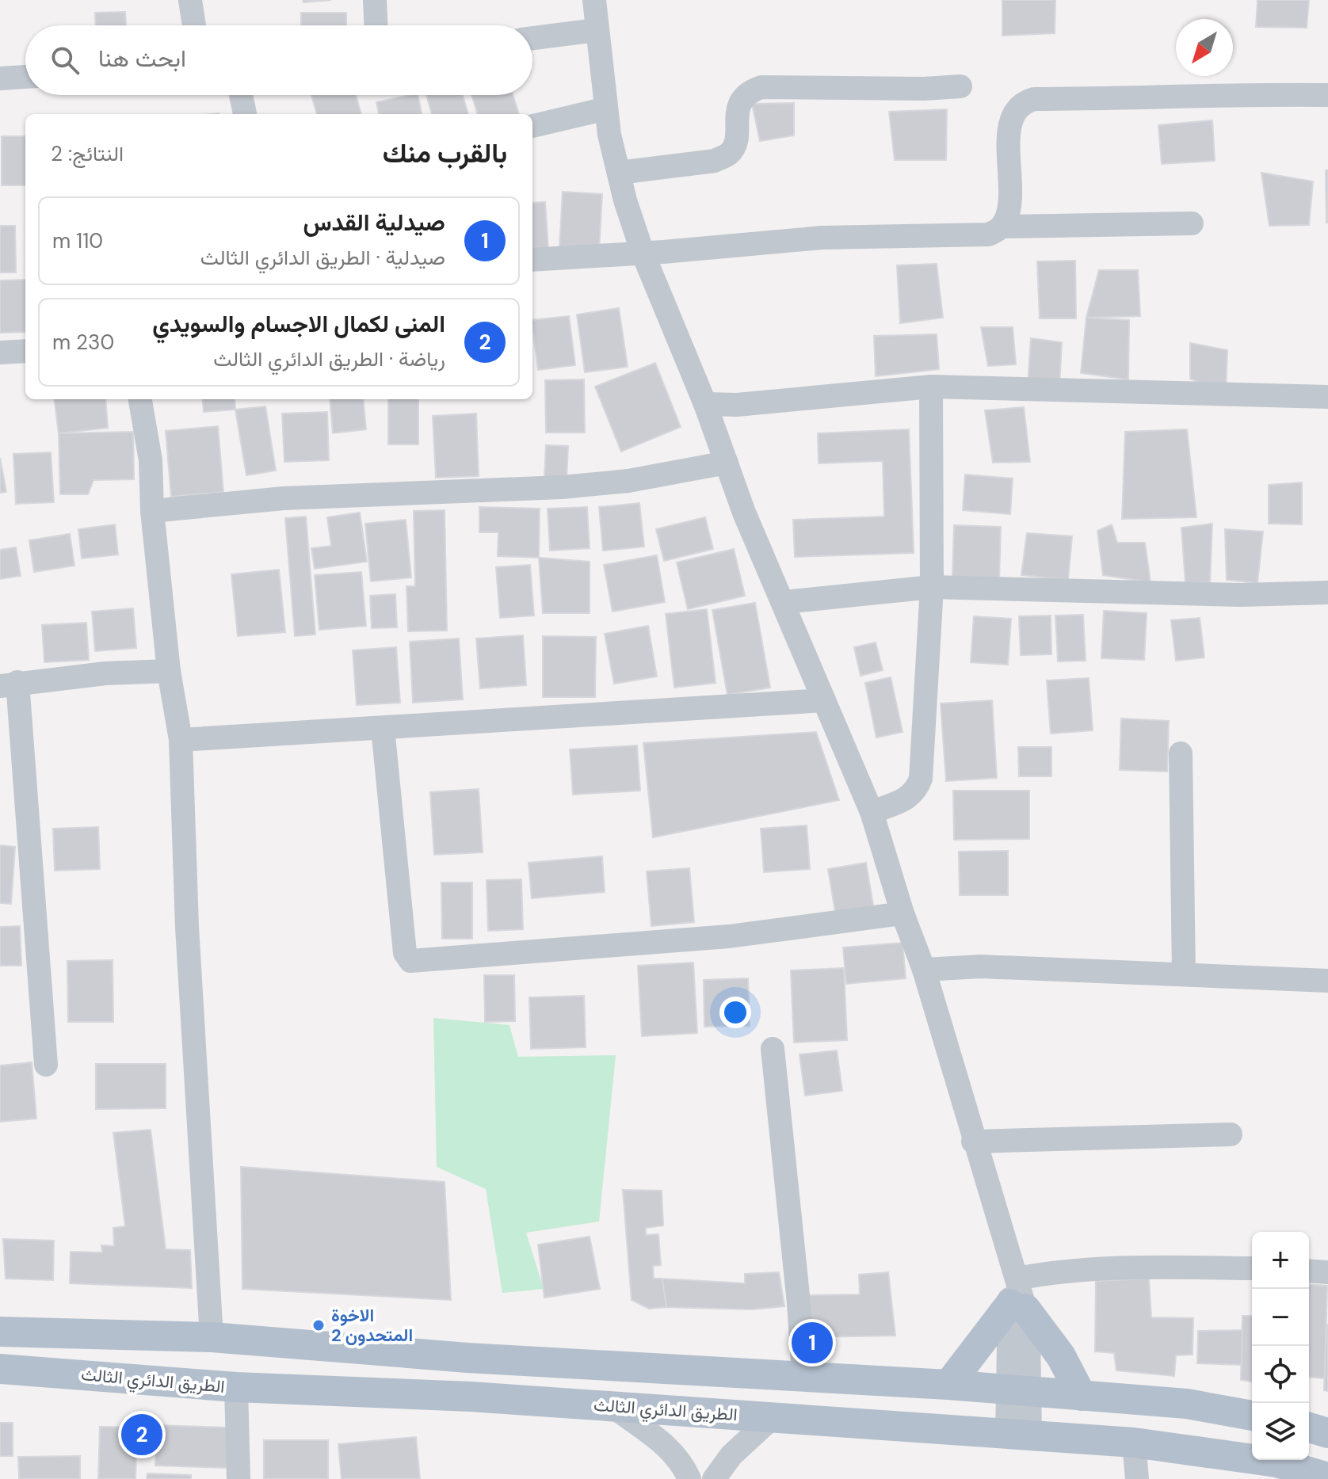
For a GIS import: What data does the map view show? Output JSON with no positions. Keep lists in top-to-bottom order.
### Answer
{
  "streets": {
    "main road": ["الطريق الدائري الثالث"]
  },
  "places": ["الاخوة المتحدون 2"],
  "north": "bottom left",
  "page": {
    "search": "ابحث هنا",
    "heading": ["بالقرب منك", "النتائج: 2"],
    "list": [
      {
        "mark": "1",
        "name": "صيدلية القدس",
        "note": "صيدلية · الطريق الدائري الثالث",
        "value": "110 m"
      },
      {
        "mark": "2",
        "name": "المنى لكمال الاجسام والسويدي",
        "note": "رياضة · الطريق الدائري الثالث",
        "value": "230 m"
      }
    ],
    "map_buttons": ["+", "−"],
    "pins": ["1", "2"]
  }
}
